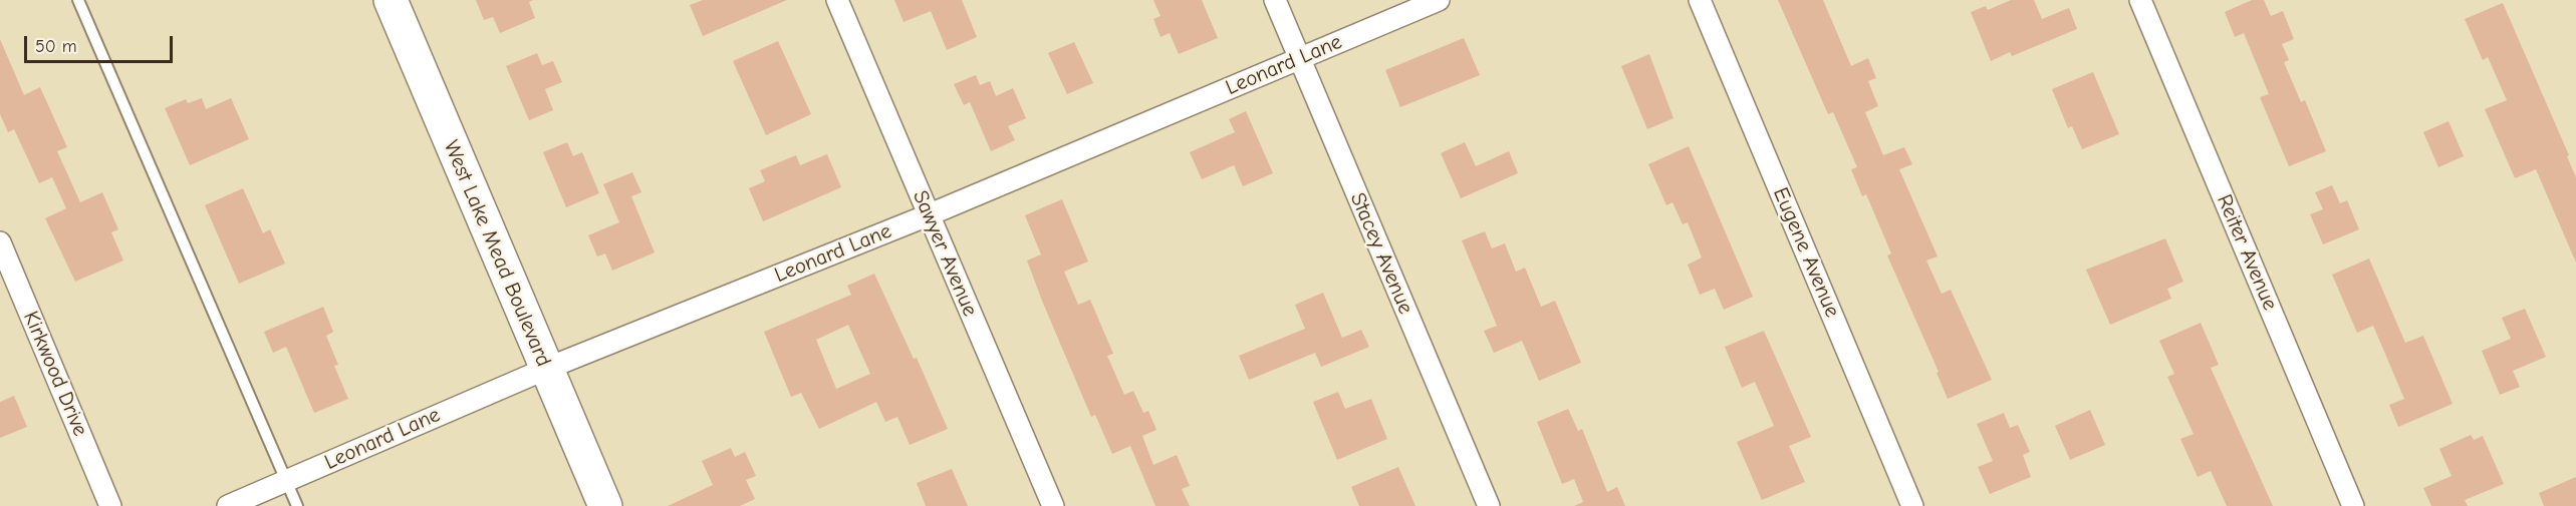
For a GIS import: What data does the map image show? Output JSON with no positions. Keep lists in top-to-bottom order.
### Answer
{
  "streets": {
    "main road": ["West Lake Mead Boulevard"],
    "street": [
      "Leonard Lane",
      "Eugene Avenue",
      "Reiter Avenue",
      "Sawyer Avenue",
      "Stacey Avenue",
      "Kirkwood Drive"
    ]
  },
  "crossings": [
    ["Leonard Lane", "West Lake Mead Boulevard"],
    ["Leonard Lane", "Sawyer Avenue"],
    ["Leonard Lane", "Stacey Avenue"]
  ],
  "scale_bar": "50 m"
}
